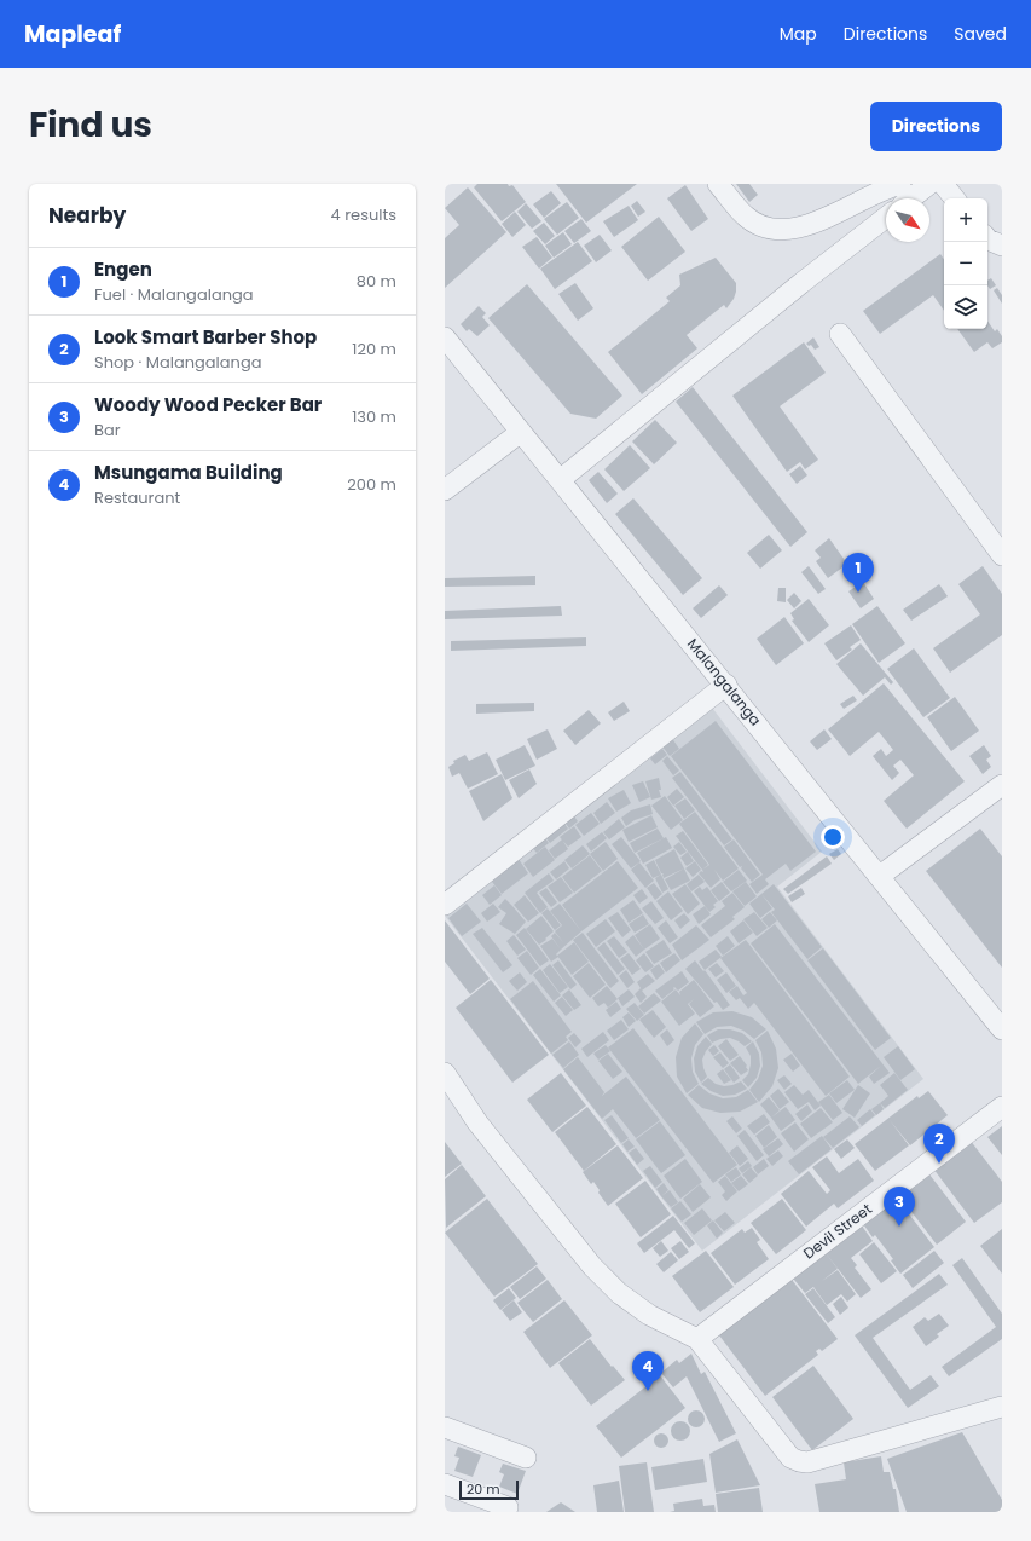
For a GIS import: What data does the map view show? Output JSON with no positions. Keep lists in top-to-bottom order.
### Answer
{
  "streets": {
    "street": ["Malangalanga", "Devil Street"]
  },
  "scale_bar": "20 m",
  "north": "bottom right",
  "page": {
    "header": "Mapleaf",
    "nav": ["Map", "Directions", "Saved"],
    "title": "Find us",
    "buttons": "Directions",
    "heading": ["Nearby", "4 results"],
    "map_buttons": ["+", "−"],
    "list": [
      {
        "mark": "1",
        "name": "Engen",
        "note": "Fuel · Malangalanga",
        "value": "80 m"
      },
      {
        "mark": "2",
        "name": "Look Smart Barber Shop",
        "note": "Shop · Malangalanga",
        "value": "120 m"
      },
      {
        "mark": "3",
        "name": "Woody Wood Pecker Bar",
        "note": "Bar",
        "value": "130 m"
      },
      {
        "mark": "4",
        "name": "Msungama Building",
        "note": "Restaurant",
        "value": "200 m"
      }
    ],
    "pins": [
      "1",
      "2",
      "3",
      "4"
    ],
    "scale": "20 m"
  }
}
